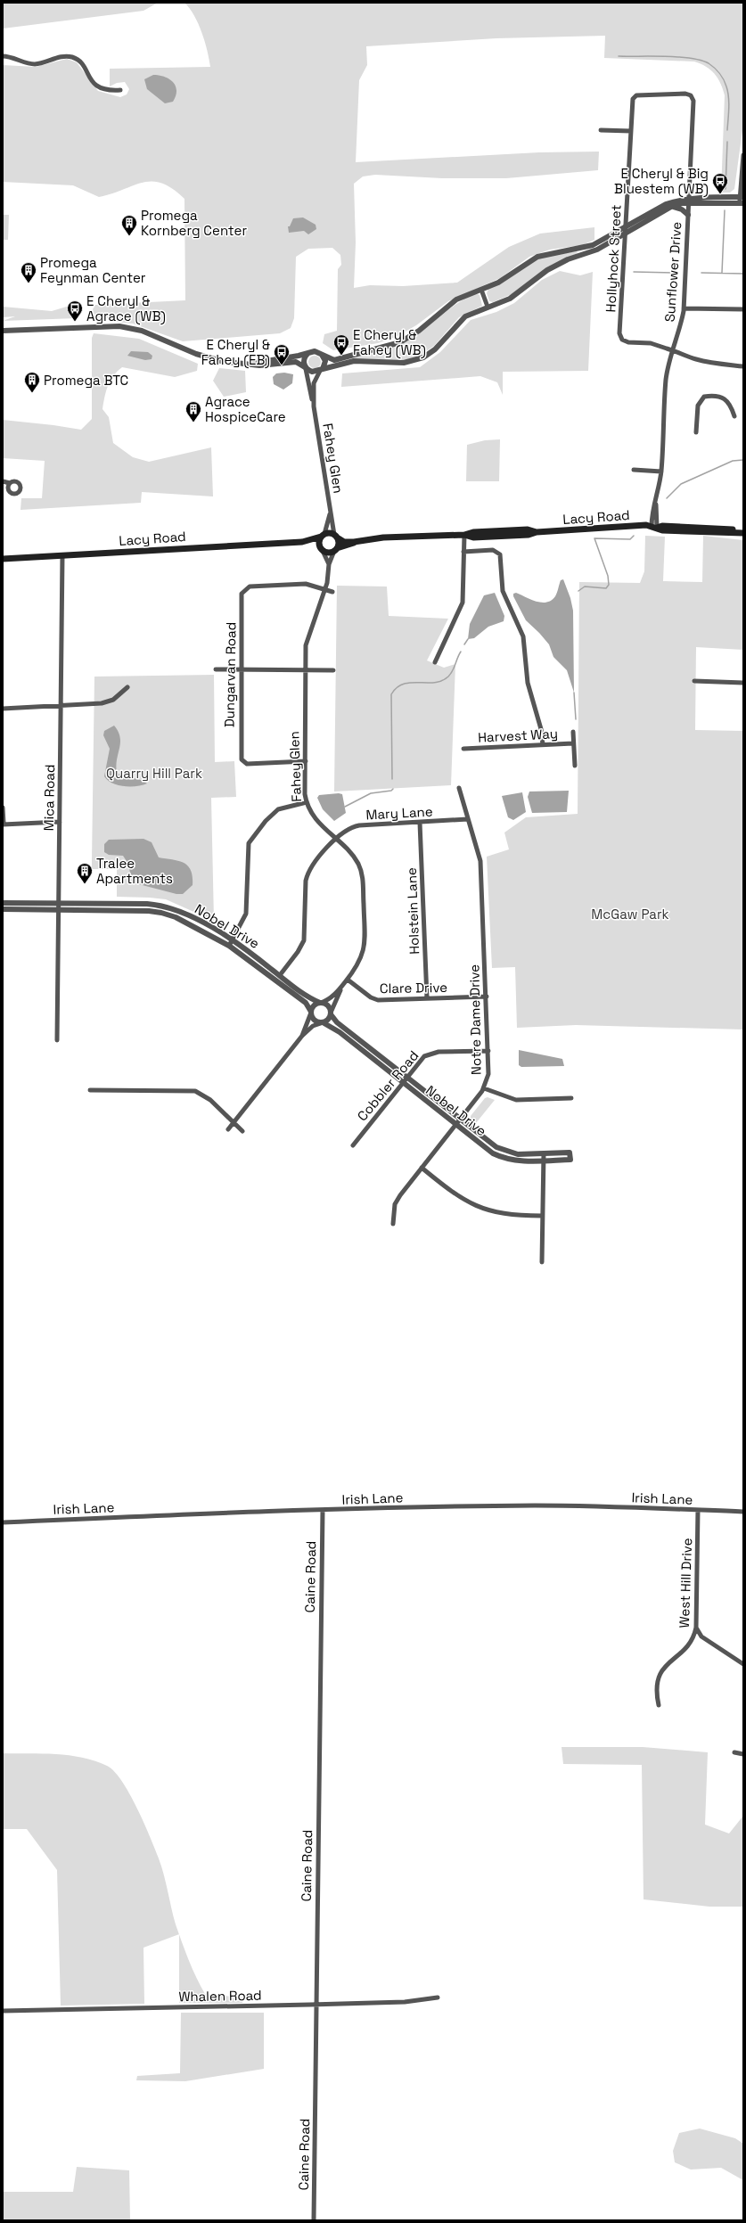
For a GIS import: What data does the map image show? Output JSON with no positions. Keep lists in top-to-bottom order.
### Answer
{
  "streets": {
    "main road": ["Lacy Road"],
    "street": [
      "Hollyhock Street",
      "Sunflower Drive",
      "Fahey Glen",
      "Dungarvan Road",
      "Harvest Way",
      "Mica Road",
      "Mary Lane",
      "Holstein Lane",
      "Nobel Drive",
      "Clare Drive",
      "Notre Dame Drive",
      "Cobbler Road",
      "Irish Lane",
      "Caine Road",
      "West Hill Drive",
      "Whalen Road"
    ]
  },
  "crossings": [
    ["Hollyhock Street", "Sunflower Drive"],
    ["Sunflower Drive", "Lacy Road"],
    ["Fahey Glen", "Lacy Road"],
    ["Fahey Glen", "Dungarvan Road"],
    ["Fahey Glen", "Mary Lane"],
    ["Fahey Glen", "Nobel Drive"],
    ["Fahey Glen", "Clare Drive"],
    ["Lacy Road", "Mica Road"],
    ["Mica Road", "Nobel Drive"],
    ["Mary Lane", "Holstein Lane"],
    ["Mary Lane", "Nobel Drive"],
    ["Mary Lane", "Notre Dame Drive"],
    ["Holstein Lane", "Clare Drive"],
    ["Nobel Drive", "Notre Dame Drive"],
    ["Nobel Drive", "Cobbler Road"],
    ["Clare Drive", "Notre Dame Drive"],
    ["Notre Dame Drive", "Cobbler Road"],
    ["Irish Lane", "Caine Road"],
    ["Irish Lane", "West Hill Drive"],
    ["Caine Road", "Whalen Road"]
  ],
  "parks": ["Quarry Hill Park", "McGaw Park"],
  "places": {
    "bus stop": [
      "E Cheryl & Big Bluestem (WB)",
      "E Cheryl & Agrace (WB)",
      "E Cheryl & Fahey (WB)",
      "E Cheryl & Fahey (EB)"
    ],
    "building": [
      "Promega Kornberg Center",
      "Promega Feynman Center",
      "Promega BTC",
      "Agrace HospiceCare",
      "Tralee Apartments"
    ]
  }
}
